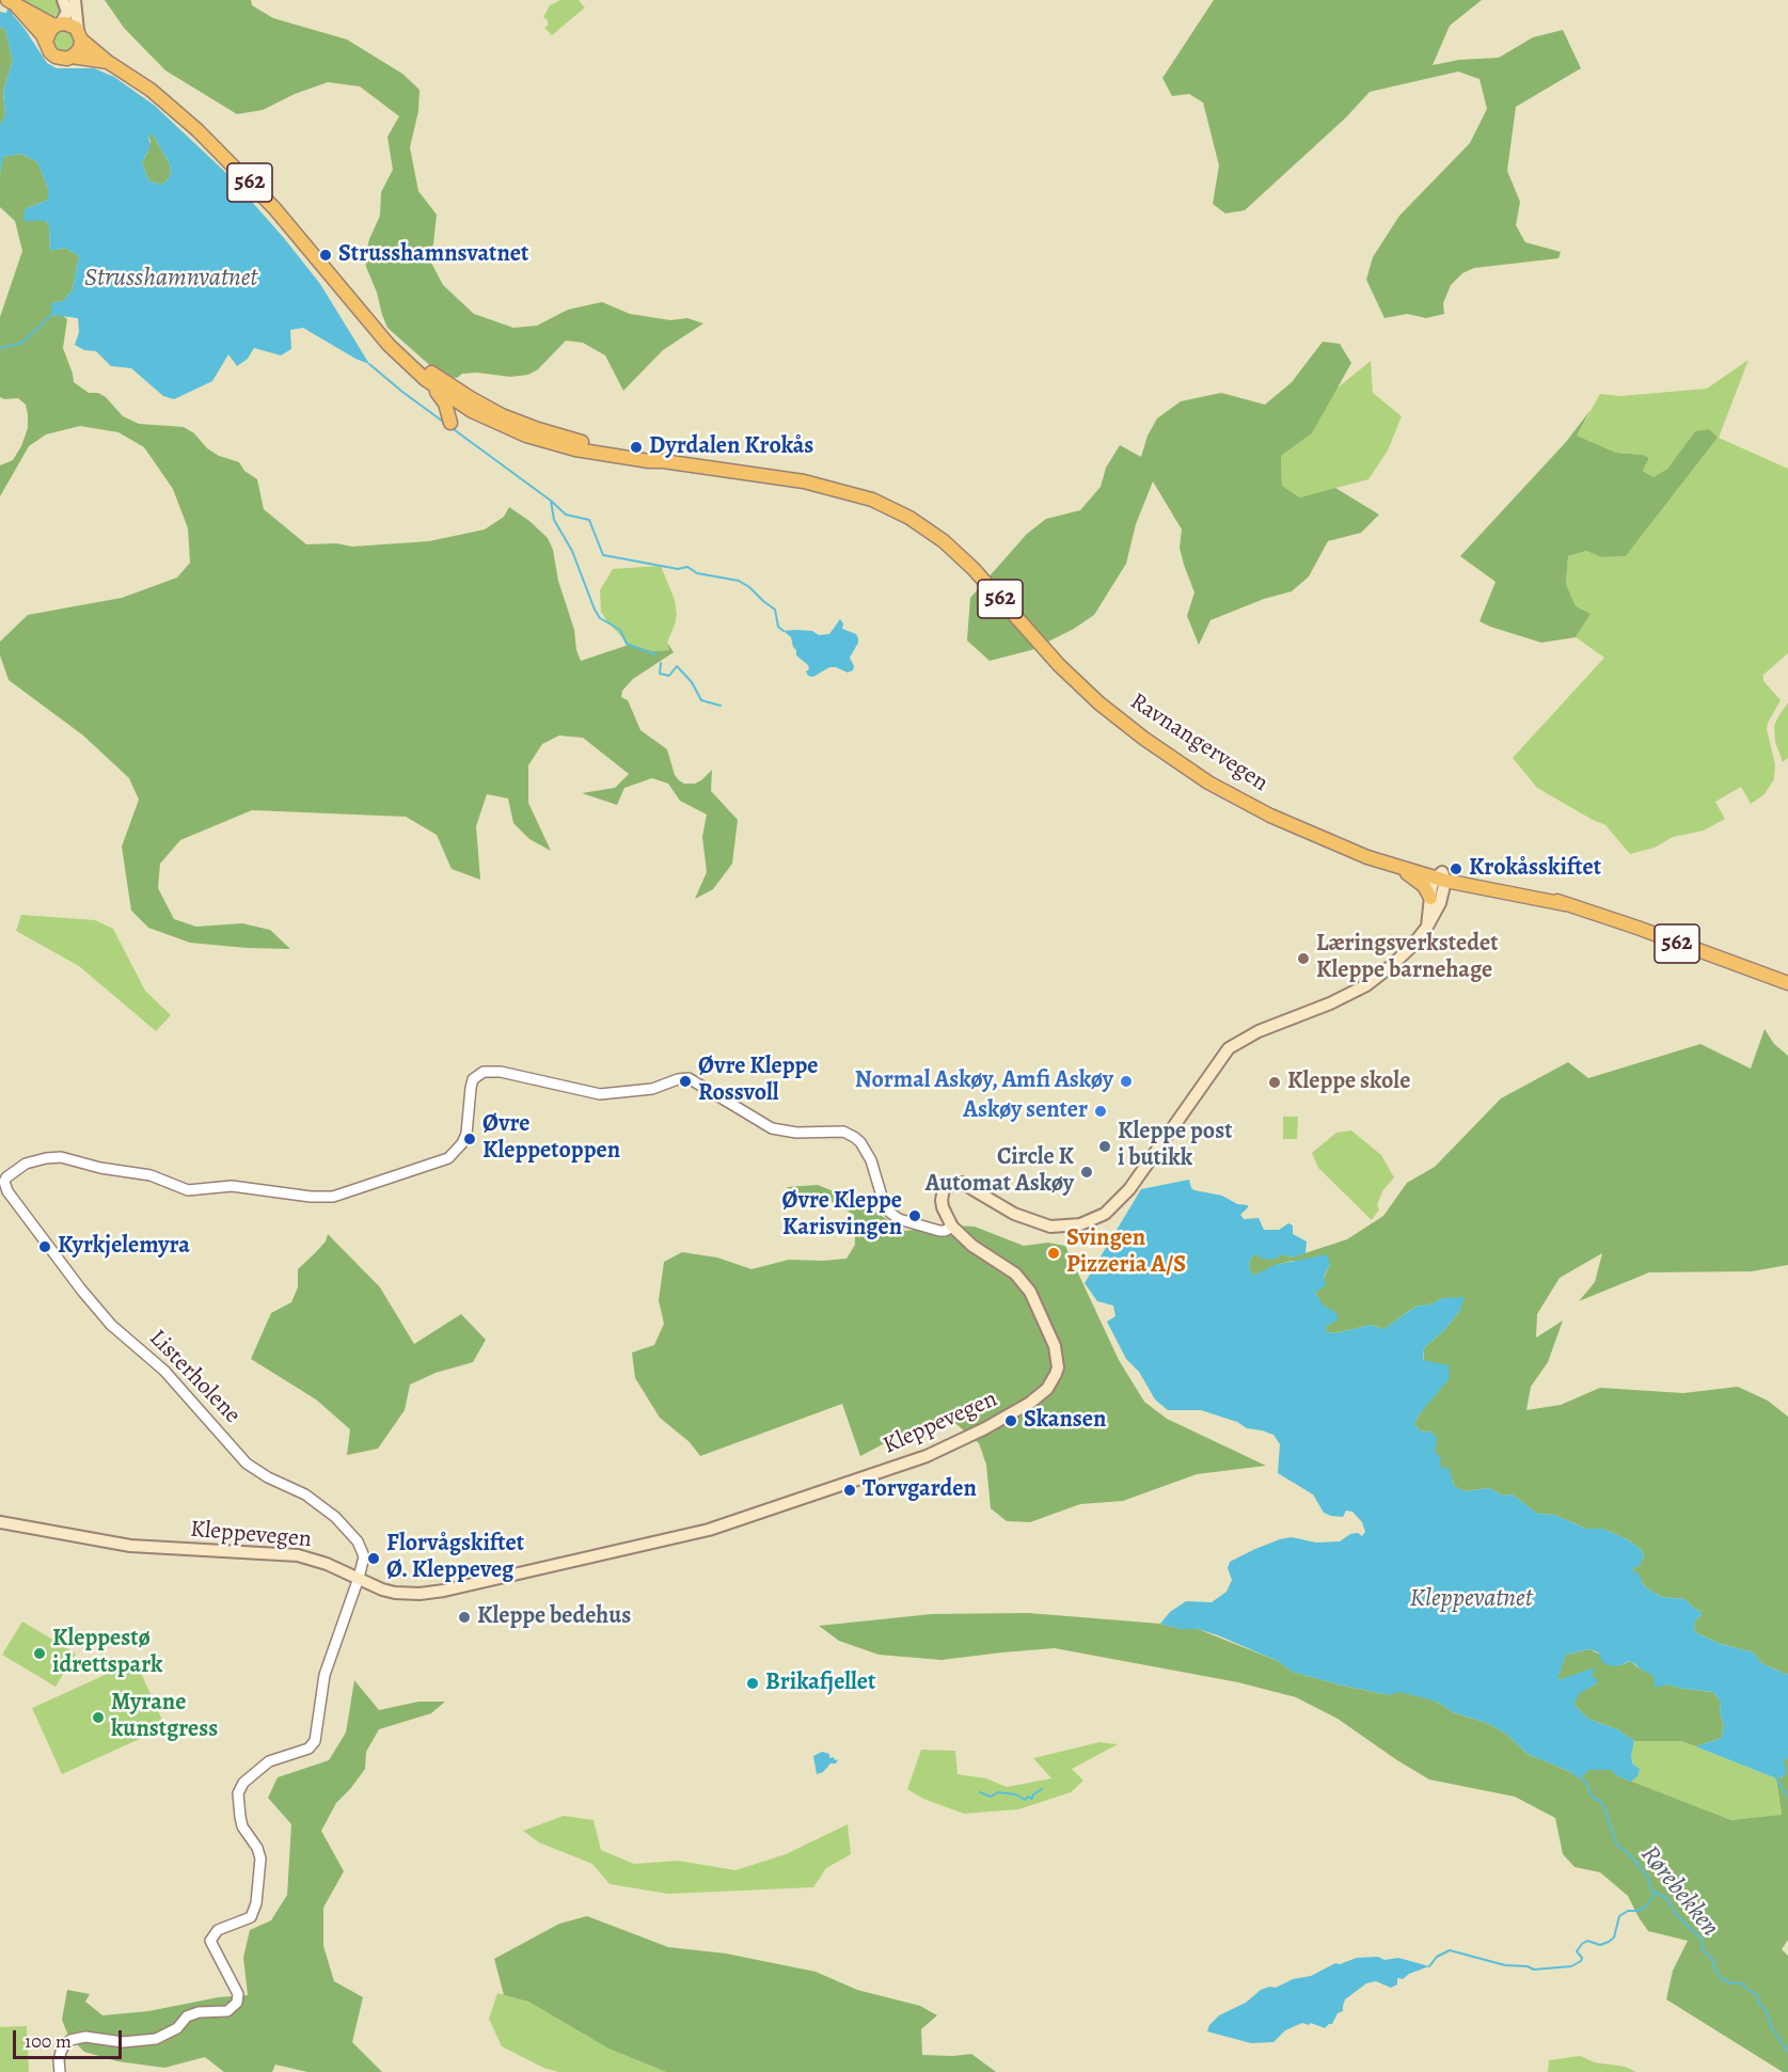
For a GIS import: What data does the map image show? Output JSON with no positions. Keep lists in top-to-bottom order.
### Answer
{
  "streets": {
    "main road": ["562", "Ravnangervegen", "Kleppevegen"],
    "street": ["Listerholene"]
  },
  "crossings": [
    ["562", "Ravnangervegen"],
    ["Ravnangervegen", "Kleppevegen"],
    ["Listerholene", "Kleppevegen"]
  ],
  "water": ["Strusshamnvatnet", "Kleppevatnet", "Rørebekken"],
  "places": [
    "Strusshamnsvatnet",
    "Dyrdalen Krokås",
    "Krokåsskiftet",
    "Læringsverkstedet Kleppe barnehage",
    "Øvre Kleppe Rossvoll",
    "Normal Askøy, Amfi Askøy",
    "Kleppe skole",
    "Askøy senter",
    "Øvre Kleppetoppen",
    "Kleppe post i butikk",
    "Circle K Automat Askøy",
    "Øvre Kleppe Karisvingen",
    "Kyrkjelemyra",
    "Svingen Pizzeria A/S",
    "Skansen",
    "Torvgarden",
    "Florvågskiftet Ø. Kleppeveg",
    "Kleppe bedehus",
    "Kleppestø idrettspark",
    "Brikafjellet",
    "Myrane kunstgress"
  ],
  "scale_bar": "100 m"
}
